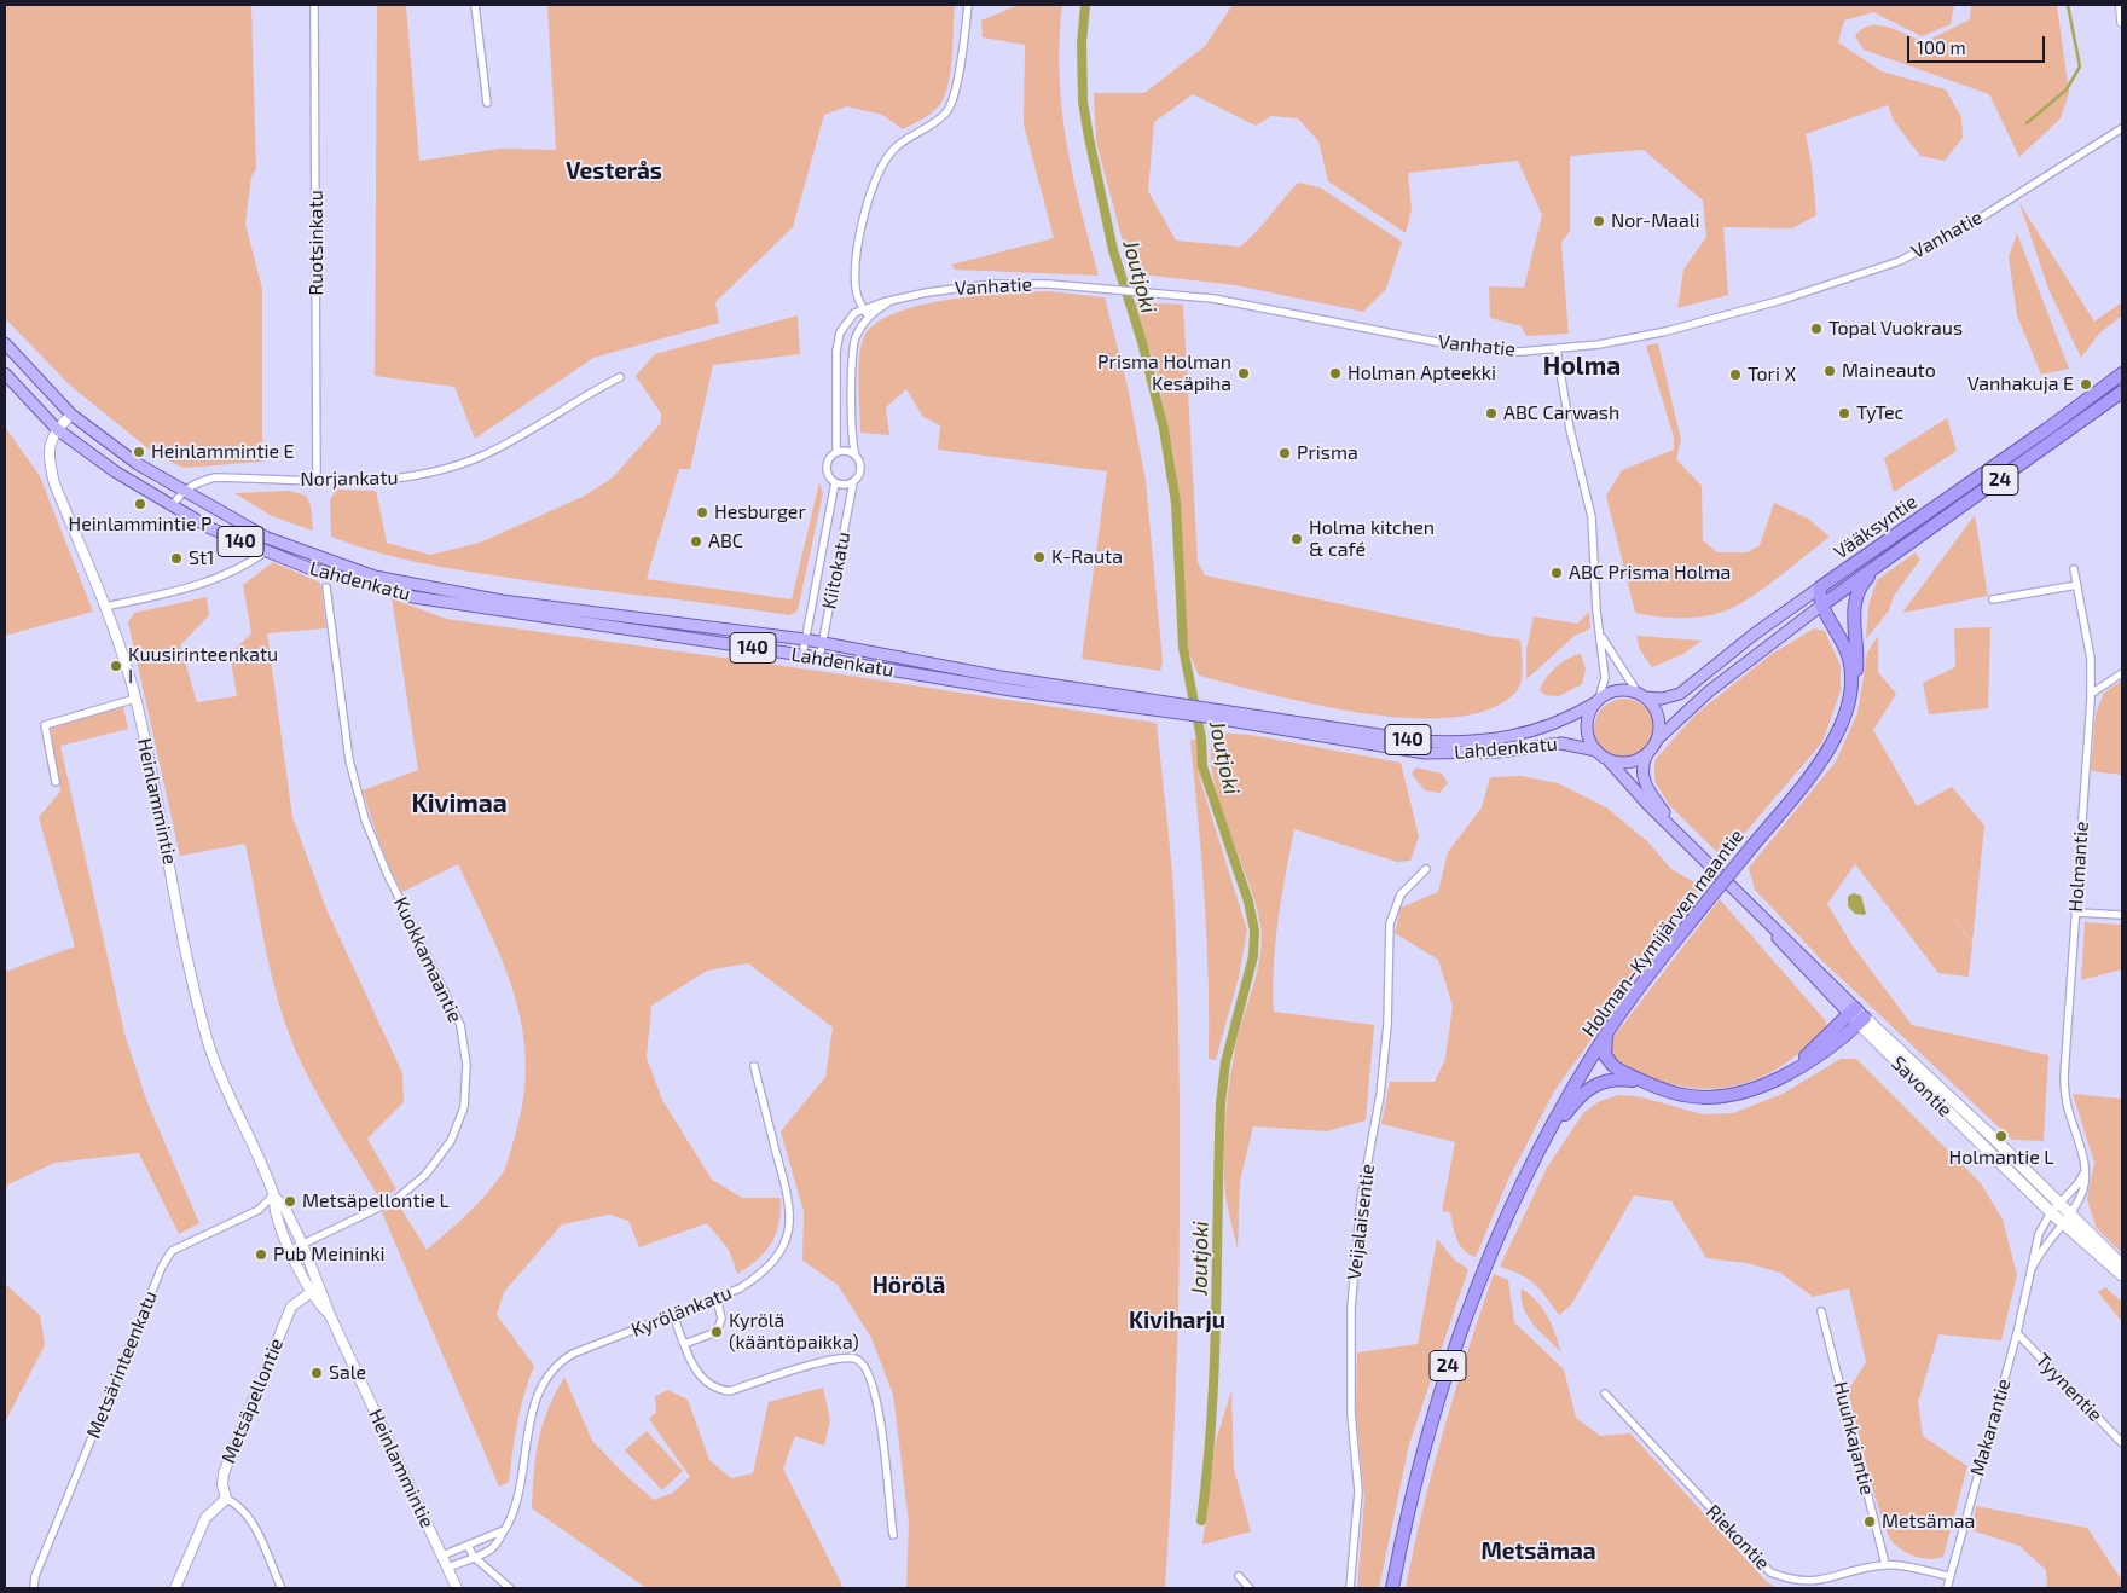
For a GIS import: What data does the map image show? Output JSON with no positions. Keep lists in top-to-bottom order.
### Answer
{
  "streets": {
    "highway": ["24", "Vääksyntie", "Holman–Kymijärven maantie"],
    "main road": ["140", "Lahdenkatu", "Savontie"],
    "street": [
      "Vanhatie",
      "Ruotsinkatu",
      "Norjankatu",
      "Kiitokatu",
      "Heinlammintie",
      "Holmantie",
      "Kuokkamaantie",
      "Veijalaisentie",
      "Kyrölänkatu",
      "Metsärinteenkatu",
      "Tyynentie",
      "Metsäpellontie",
      "Makarantie",
      "Huuhkajantie",
      "Riekontie"
    ]
  },
  "crossings": [
    ["Ruotsinkatu", "Norjankatu"],
    ["Norjankatu", "Lahdenkatu"],
    ["24", "Vääksyntie"],
    ["24", "Holman–Kymijärven maantie"],
    ["Vääksyntie", "140"],
    ["Vääksyntie", "Lahdenkatu"],
    ["Vääksyntie", "Holman–Kymijärven maantie"],
    ["Vääksyntie", "Savontie"],
    ["140", "Lahdenkatu"],
    ["140", "Savontie"],
    ["Kiitokatu", "Lahdenkatu"],
    ["Lahdenkatu", "Heinlammintie"],
    ["Lahdenkatu", "Savontie"],
    ["Heinlammintie", "Kuokkamaantie"],
    ["Heinlammintie", "Kyrölänkatu"],
    ["Heinlammintie", "Metsärinteenkatu"],
    ["Heinlammintie", "Metsäpellontie"],
    ["Holmantie", "Savontie"],
    ["Holmantie", "Makarantie"],
    ["Savontie", "Makarantie"],
    ["Tyynentie", "Makarantie"],
    ["Makarantie", "Riekontie"],
    ["Huuhkajantie", "Riekontie"]
  ],
  "districts": [
    "Vesterås",
    "Holma",
    "Kivimaa",
    "Hörölä",
    "Kiviharju",
    "Metsämaa"
  ],
  "water": ["Joutjoki"],
  "places": [
    "Nor-Maali",
    "Topal Vuokraus",
    "Maineauto",
    "Prisma Holman Kesäpiha",
    "Holman Apteekki",
    "Tori X",
    "Vanhakuja E",
    "ABC Carwash",
    "TyTec",
    "Heinlammintie E",
    "Prisma",
    "Heinlammintie P",
    "Hesburger",
    "Holma kitchen & café",
    "ABC",
    "K-Rauta",
    "St1",
    "ABC Prisma Holma",
    "Kuusirinteenkatu I",
    "Holmantie L",
    "Metsäpellontie L",
    "Pub Meininki",
    "Kyrölä (kääntöpaikka)",
    "Sale",
    "Metsämaa"
  ],
  "scale_bar": "100 m"
}
